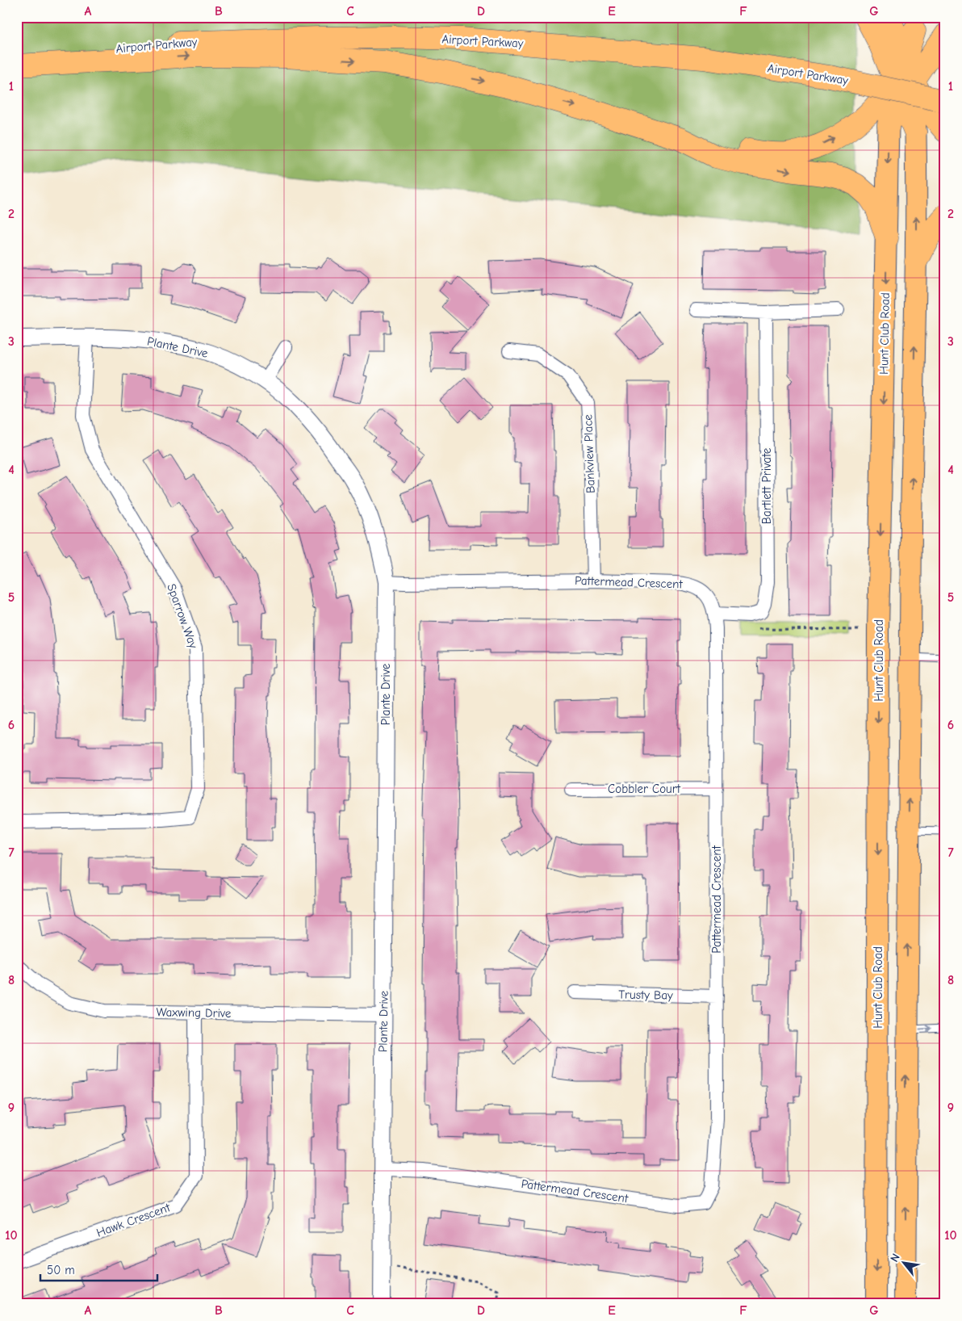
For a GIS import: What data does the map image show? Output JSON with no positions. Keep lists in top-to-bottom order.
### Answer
{
  "streets": {
    "highway": ["Airport Parkway"],
    "main road": ["Hunt Club Road"],
    "street": [
      "Plante Drive",
      "Bankview Place",
      "Bartlett Private",
      "Pattermead Crescent",
      "Sparrow Way",
      "Cobbler Court",
      "Trusty Bay",
      "Waxwing Drive",
      "Hawk Crescent"
    ]
  },
  "crossings": [
    ["Plante Drive", "Pattermead Crescent"],
    ["Plante Drive", "Sparrow Way"],
    ["Plante Drive", "Waxwing Drive"],
    ["Bankview Place", "Pattermead Crescent"],
    ["Bartlett Private", "Pattermead Crescent"],
    ["Pattermead Crescent", "Cobbler Court"],
    ["Pattermead Crescent", "Trusty Bay"],
    ["Waxwing Drive", "Hawk Crescent"]
  ],
  "scale_bar": "50 m",
  "north": "top left",
  "grid": {
    "columns": [
      "A",
      "B",
      "C",
      "D",
      "E",
      "F",
      "G"
    ],
    "rows": [
      "1",
      "2",
      "3",
      "4",
      "5",
      "6",
      "7",
      "8",
      "9",
      "10"
    ]
  }
}
